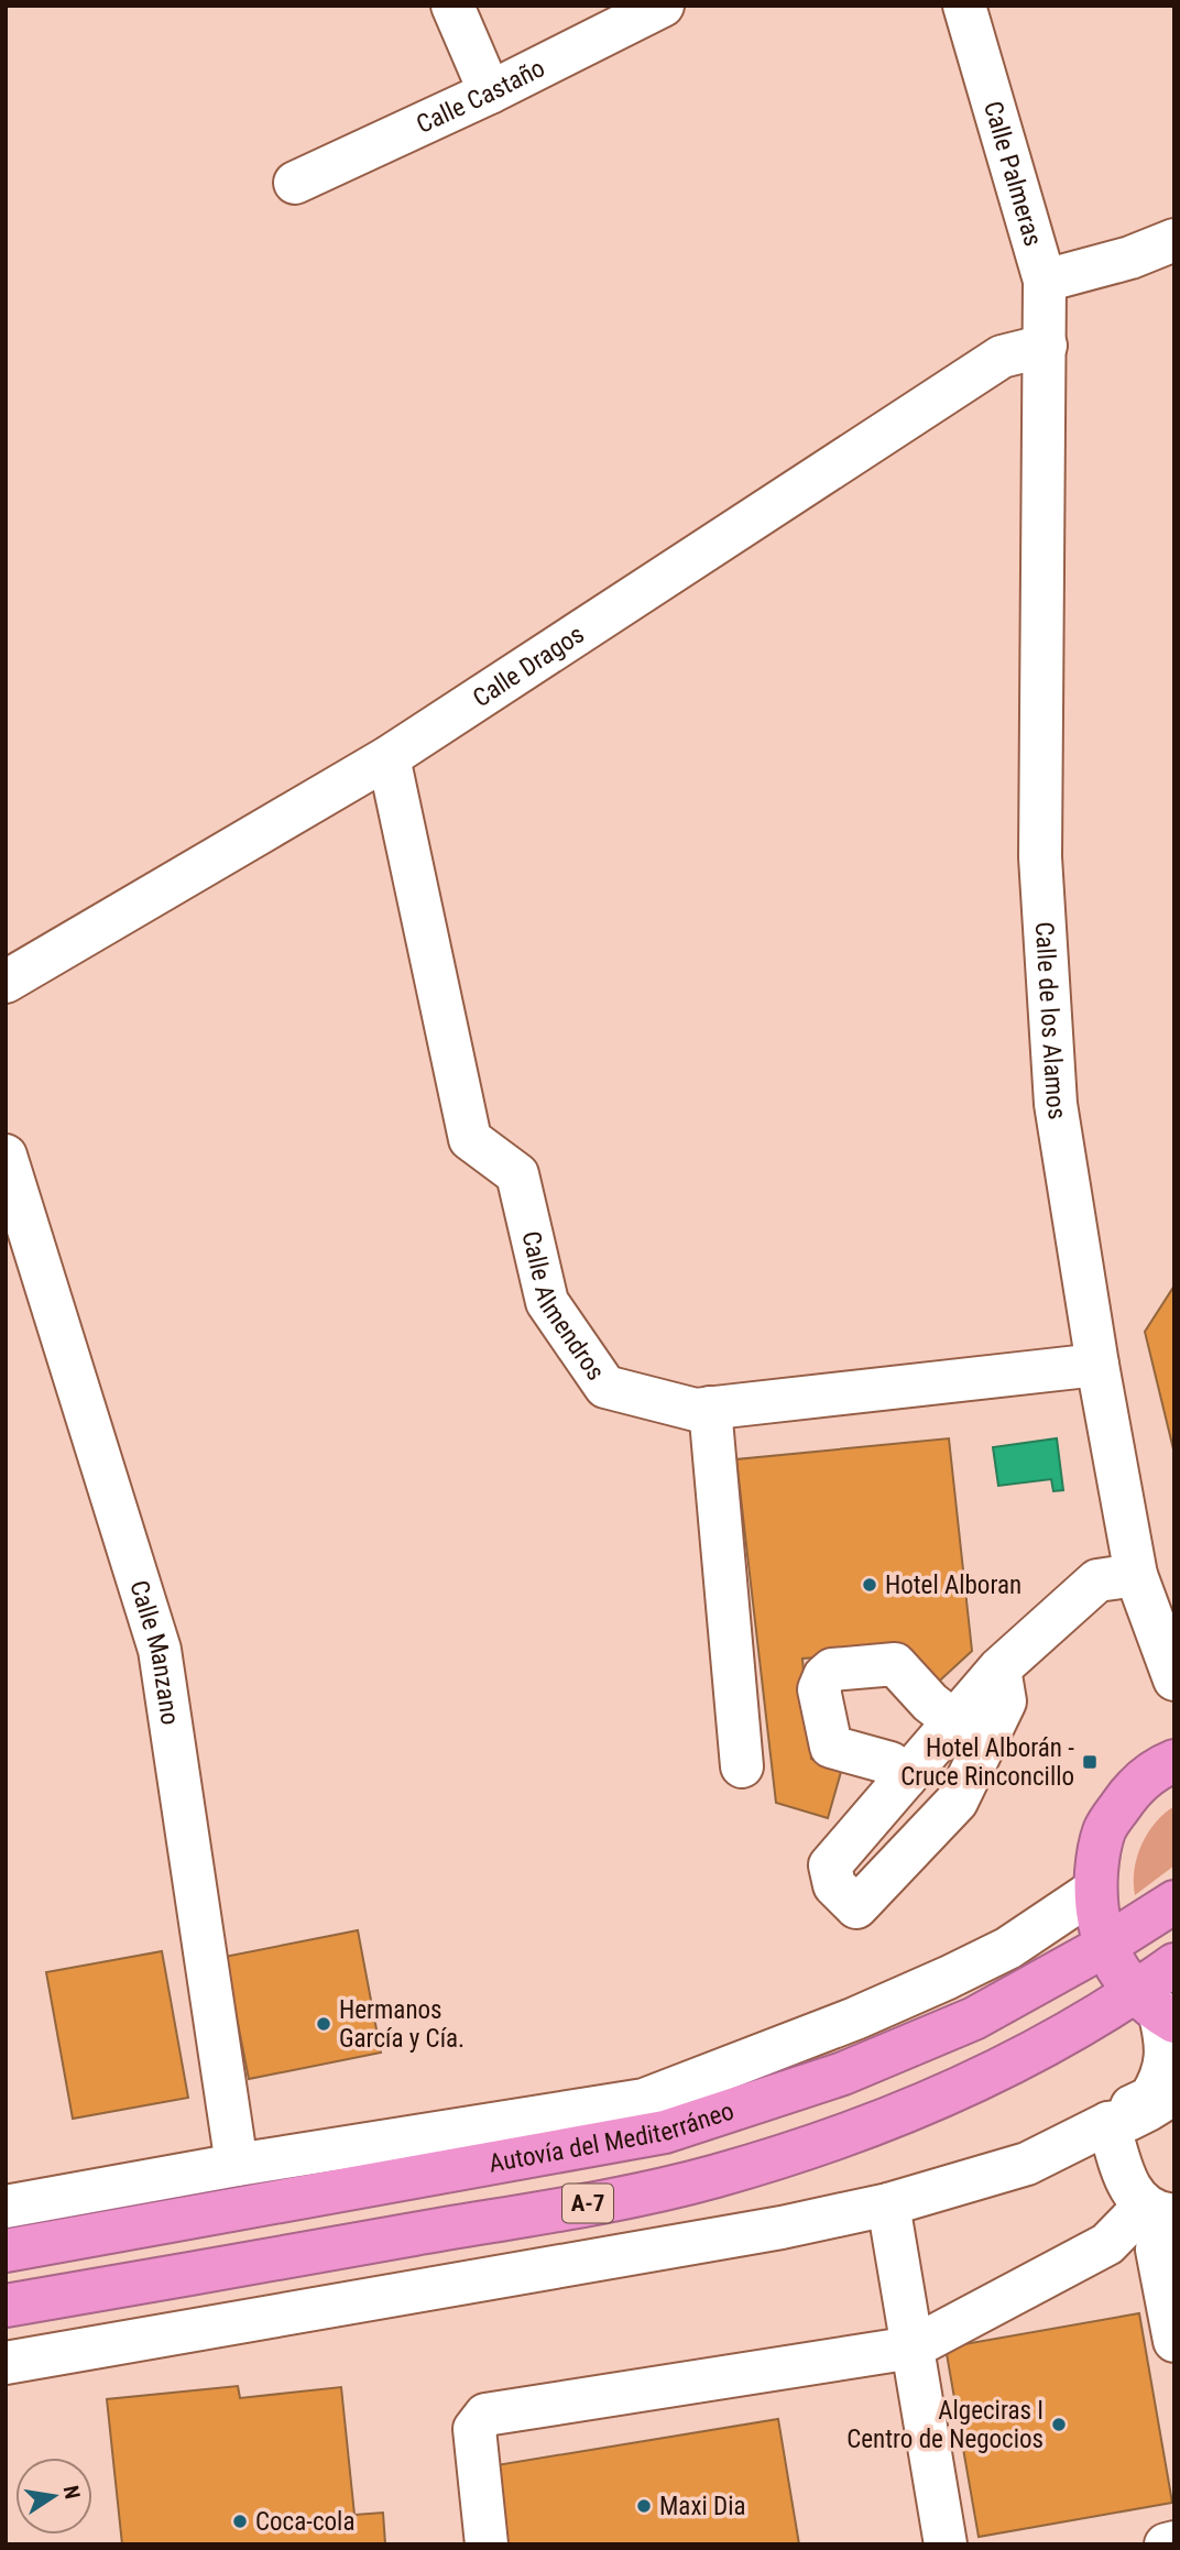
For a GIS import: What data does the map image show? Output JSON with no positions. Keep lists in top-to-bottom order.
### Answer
{
  "streets": {
    "highway": ["Autovía del Mediterráneo", "A-7"],
    "street": [
      "Calle Castaño",
      "Calle Palmeras",
      "Calle Dragos",
      "Calle de los Alamos",
      "Calle Almendros",
      "Calle Manzano"
    ]
  },
  "crossings": [
    ["Calle Palmeras", "Calle Dragos"],
    ["Calle Palmeras", "Calle de los Alamos"],
    ["Calle Dragos", "Calle de los Alamos"],
    ["Calle Dragos", "Calle Almendros"],
    ["Calle de los Alamos", "Calle Almendros"]
  ],
  "places": {
    "other": [
      "Hotel Alboran",
      "Hermanos García y Cía.",
      "Algeciras I Centro de Negocios",
      "Maxi Dia",
      "Coca-cola"
    ],
    "transit": ["Hotel Alborán - Cruce Rinconcillo"]
  },
  "north": "right"
}
